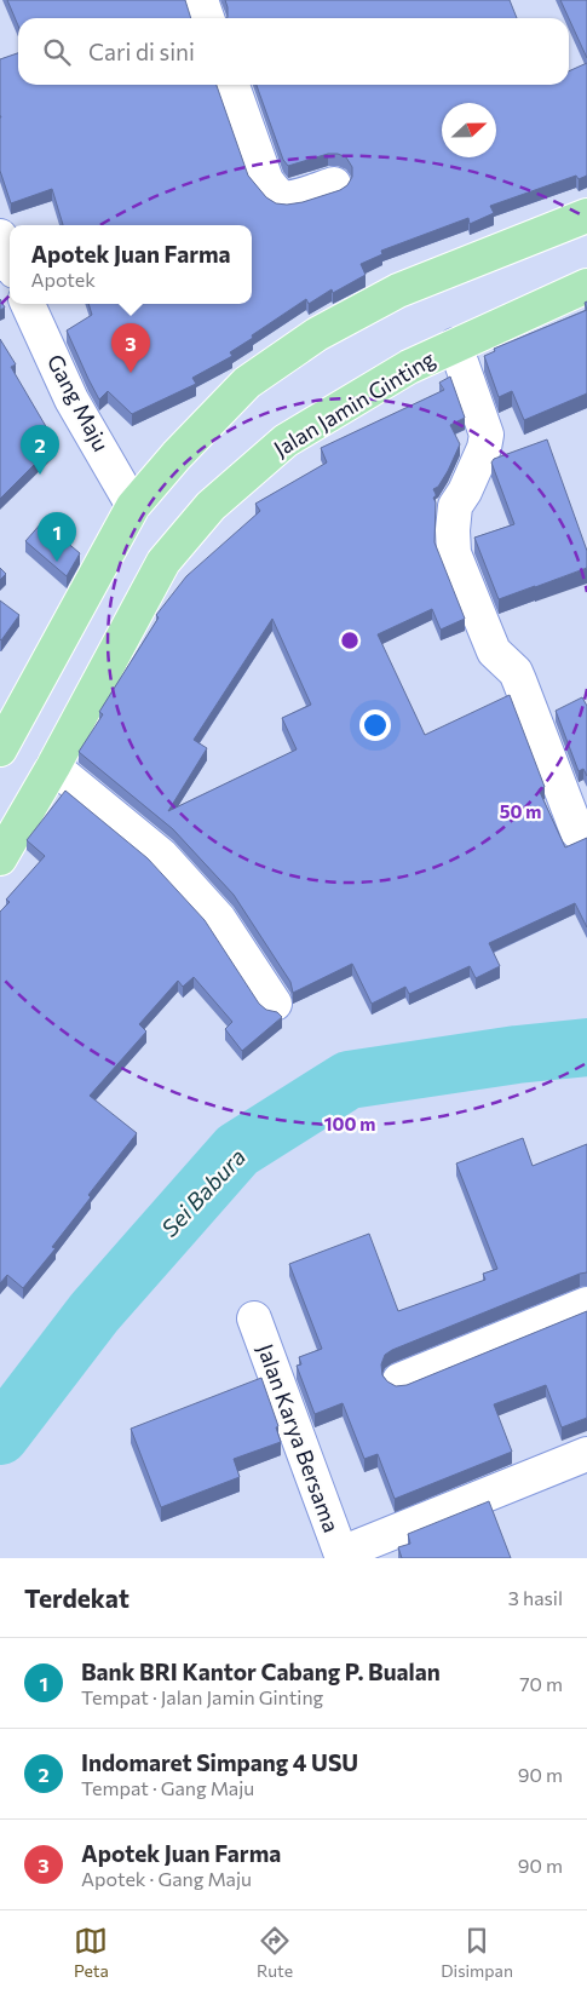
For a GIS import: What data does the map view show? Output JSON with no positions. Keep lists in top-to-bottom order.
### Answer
{
  "streets": {
    "main road": ["Jalan Jamin Ginting"],
    "street": ["Gang Maju", "Jalan Karya Bersama"]
  },
  "water": ["Sei Babura"],
  "north": "right",
  "page": {
    "search": "Cari di sini",
    "popup": ["Apotek Juan Farma", "Apotek"],
    "pins": ["3", "2", "1"],
    "heading": ["Terdekat", "3 hasil"],
    "list": [
      {
        "mark": "1",
        "name": "Bank BRI Kantor Cabang P. Bualan",
        "note": "Tempat · Jalan Jamin Ginting",
        "value": "70 m"
      },
      {
        "mark": "2",
        "name": "Indomaret Simpang 4 USU",
        "note": "Tempat · Gang Maju",
        "value": "90 m"
      },
      {
        "mark": "3",
        "name": "Apotek Juan Farma",
        "note": "Apotek · Gang Maju",
        "value": "90 m"
      }
    ],
    "nav": ["Peta", "Rute", "Disimpan"]
  },
  "rings": ["50 m", "100 m"]
}
